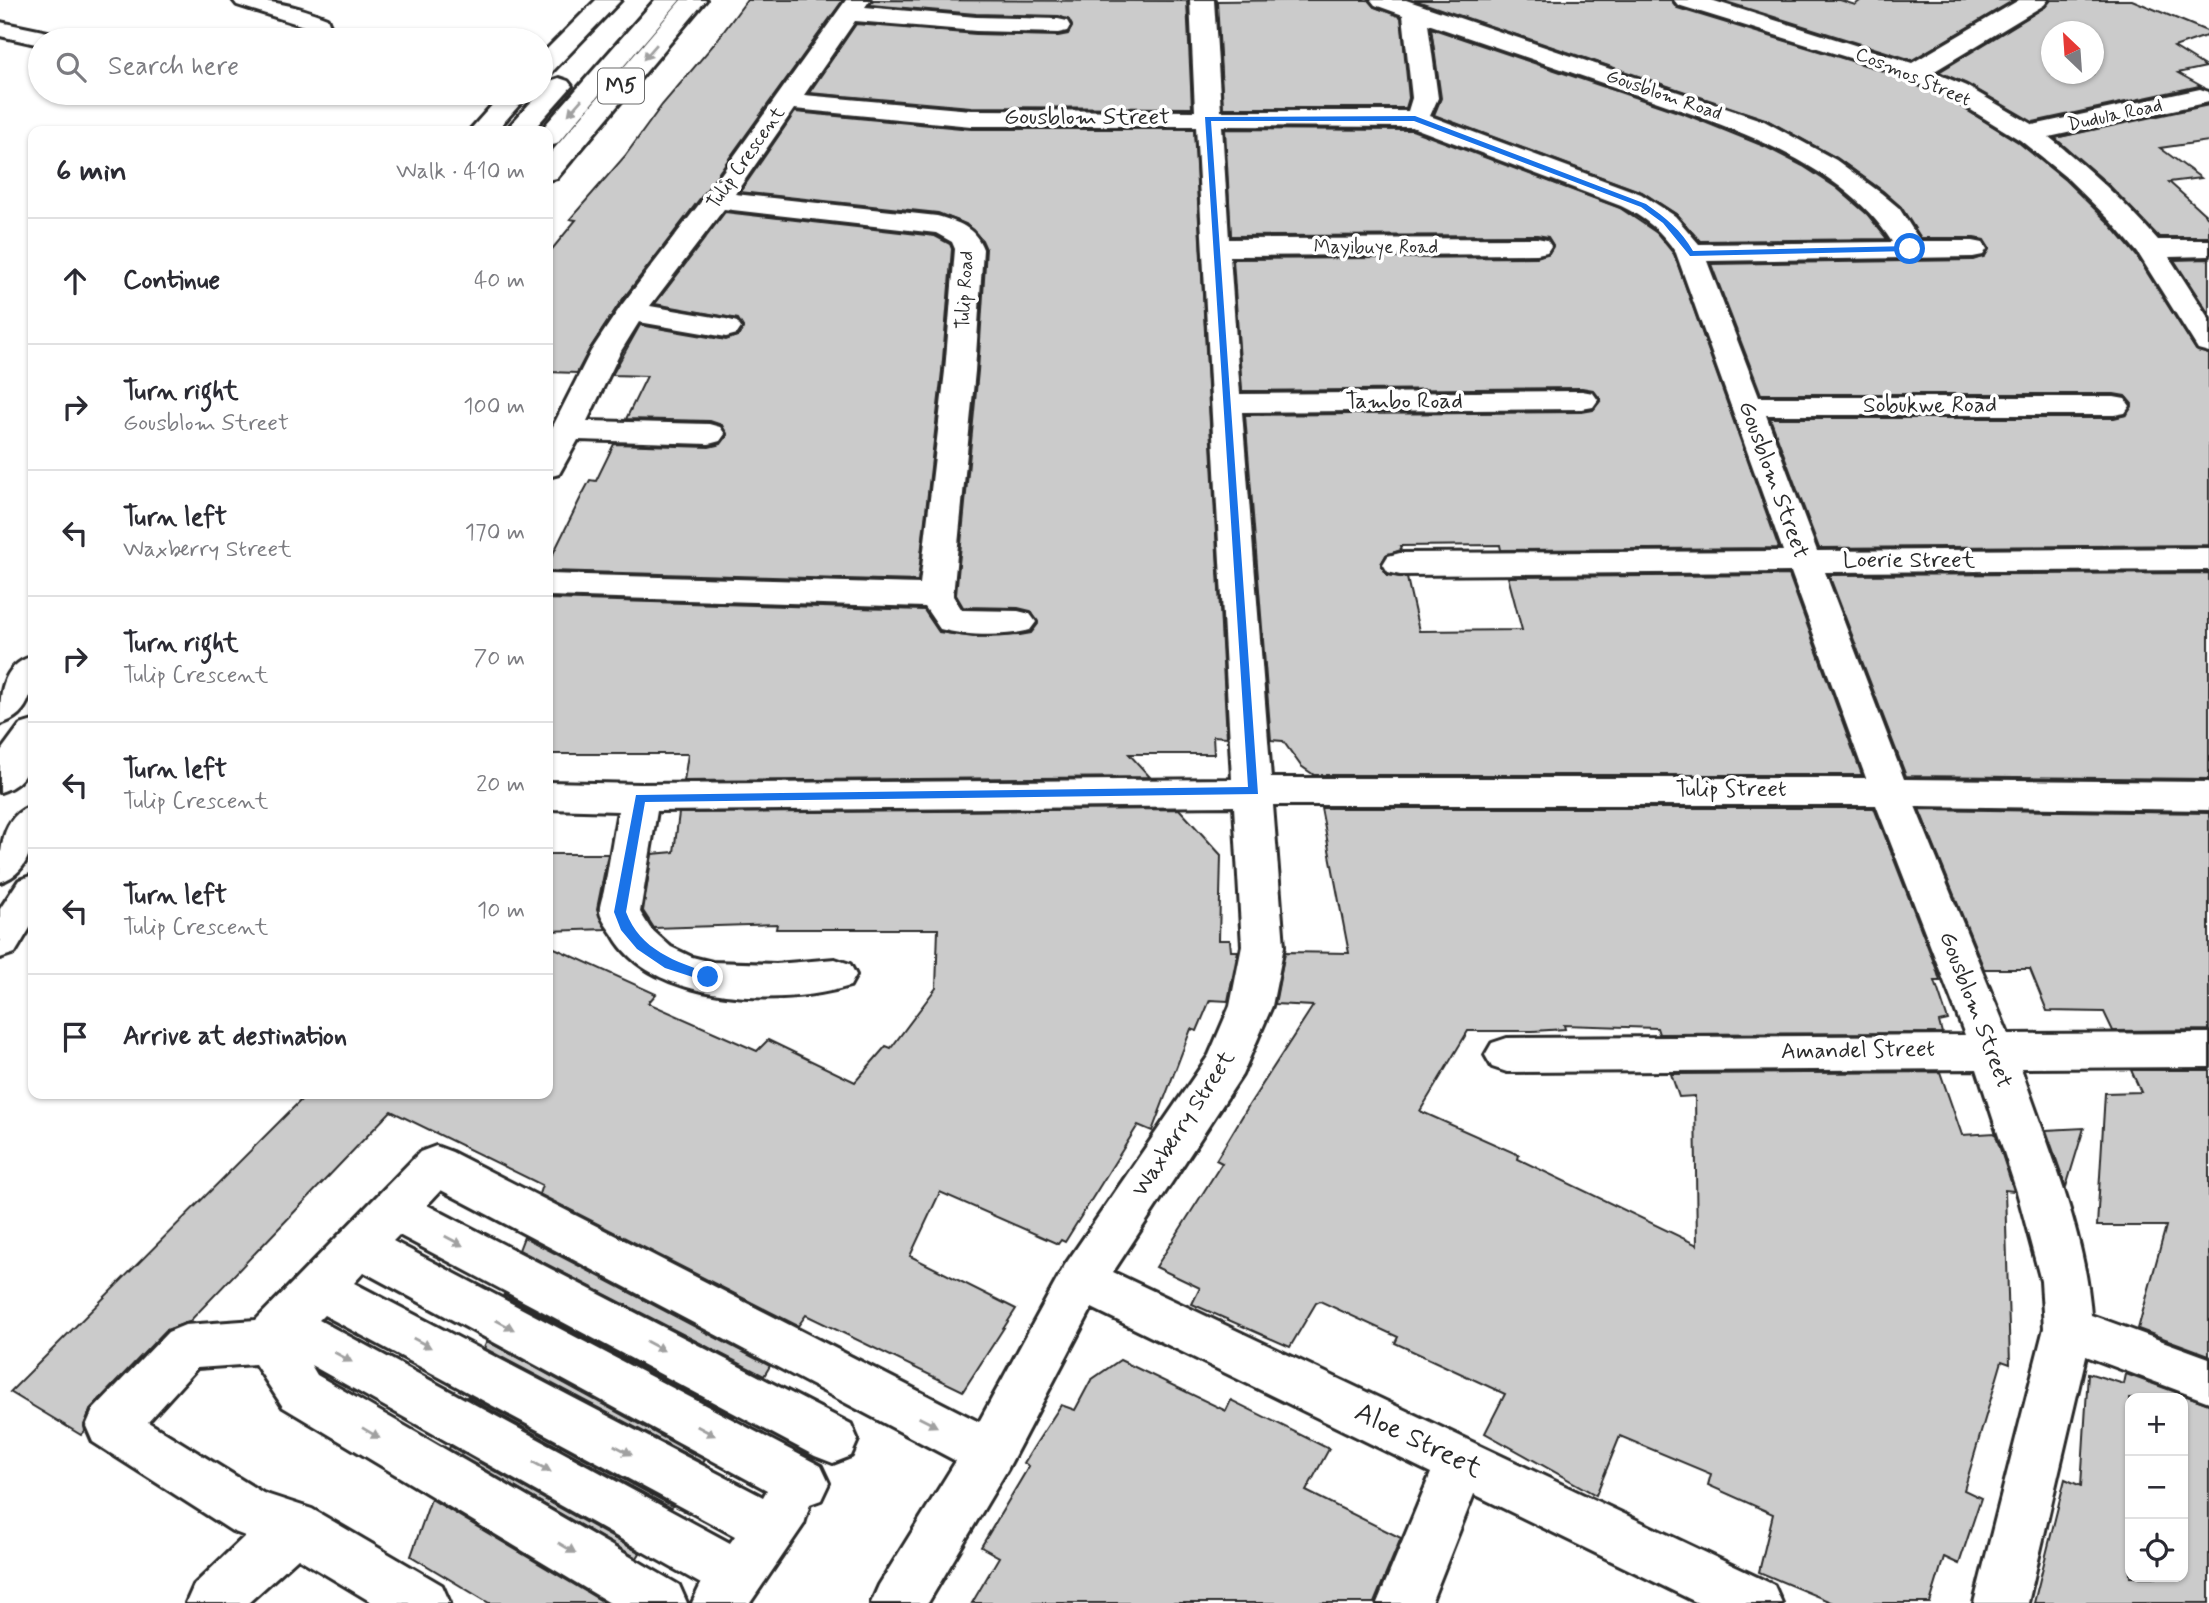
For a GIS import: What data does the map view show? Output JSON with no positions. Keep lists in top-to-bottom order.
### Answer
{
  "streets": {
    "street": [
      "Cosmos Street",
      "M5",
      "Gousblom Road",
      "Dudula Road",
      "Gousblom Street",
      "Tulip Crescent",
      "Mayibuye Road",
      "Tulip Road",
      "Tambo Road",
      "Sobukwe Road",
      "Loerie Street",
      "Tulip Street",
      "Amandel Street",
      "Waxberry Street",
      "Aloe Street"
    ]
  },
  "crossings": [
    ["Cosmos Street", "Dudula Road"],
    ["Gousblom Street", "Tulip Crescent"],
    ["Gousblom Street", "Sobukwe Road"],
    ["Gousblom Street", "Loerie Street"],
    ["Gousblom Street", "Tulip Street"],
    ["Gousblom Street", "Amandel Street"],
    ["Gousblom Street", "Waxberry Street"],
    ["Tulip Crescent", "Tulip Road"],
    ["Mayibuye Road", "Waxberry Street"],
    ["Tambo Road", "Waxberry Street"],
    ["Tulip Street", "Waxberry Street"],
    ["Waxberry Street", "Aloe Street"]
  ],
  "north": "top left",
  "page": {
    "search": "Search here",
    "heading": ["6 min", "Walk · 410 m"],
    "list": [
      ["Continue", "40 m"],
      ["Turn right", "Gousblom Street", "100 m"],
      ["Turn left", "Waxberry Street", "170 m"],
      ["Turn right", "Tulip Crescent", "70 m"],
      ["Turn left", "Tulip Crescent", "20 m"],
      ["Turn left", "Tulip Crescent", "10 m"],
      "Arrive at destination"
    ],
    "map_buttons": ["+", "−"]
  }
}
